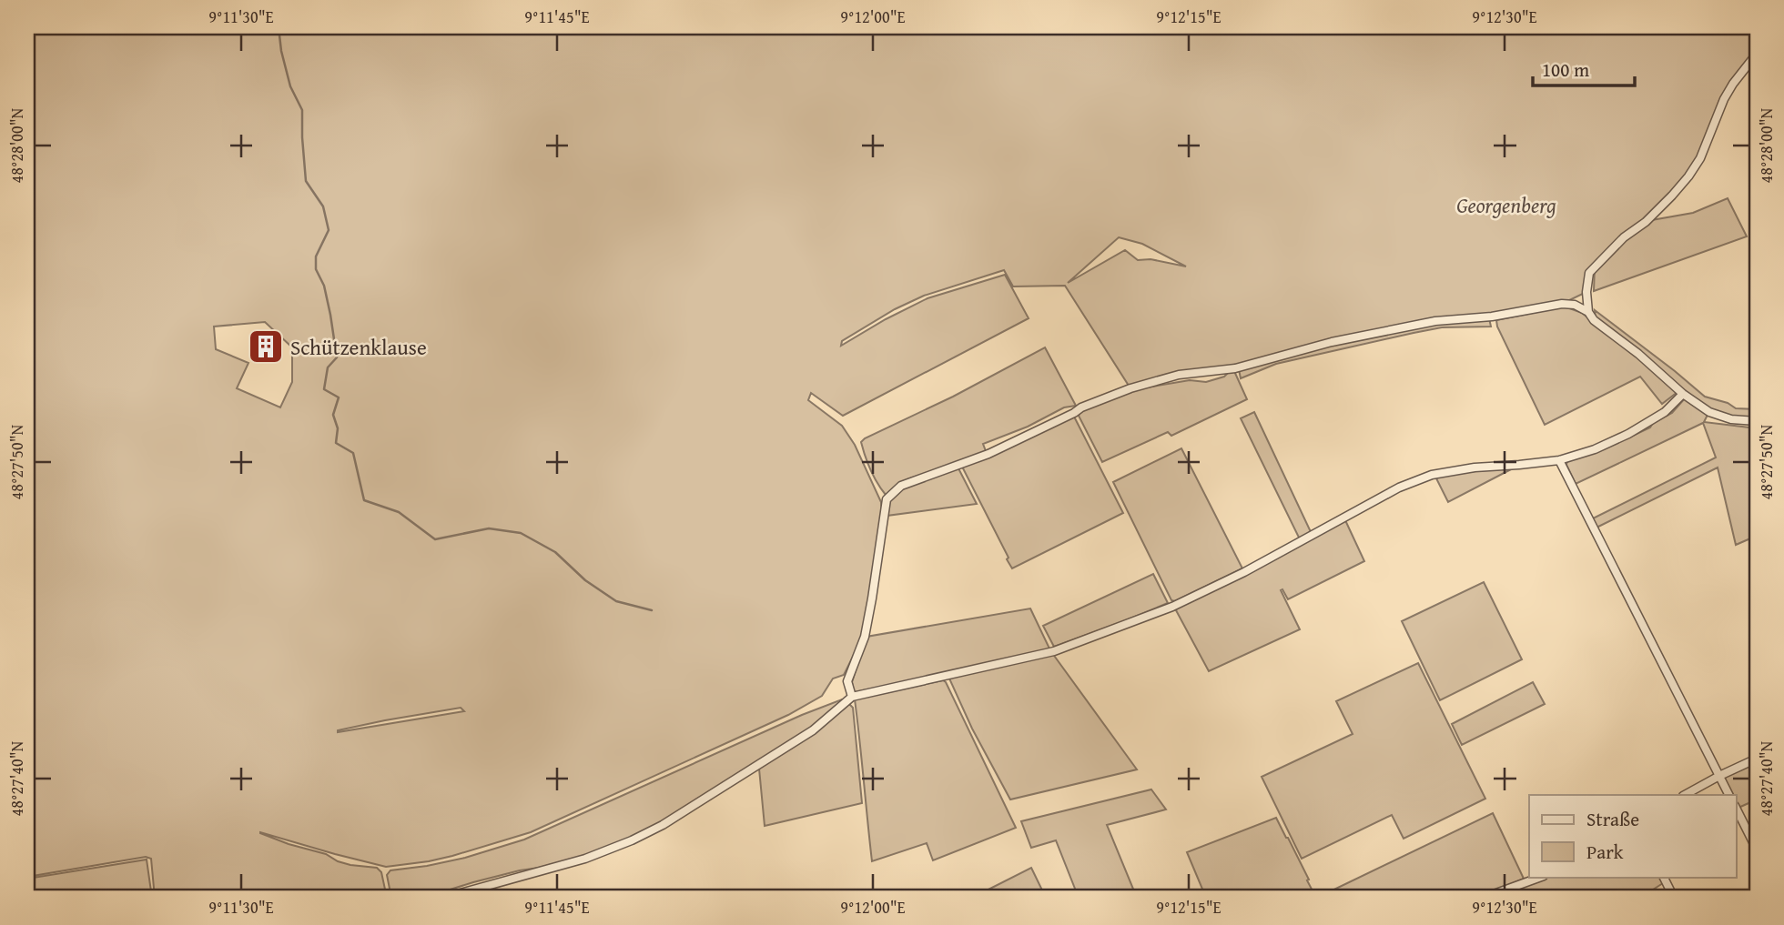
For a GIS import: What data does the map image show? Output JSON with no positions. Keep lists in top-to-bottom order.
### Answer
{
  "parks": ["Georgenberg"],
  "places": {
    "building": ["Schützenklause"]
  },
  "legend": ["Straße", "Park"],
  "scale_bar": "100 m",
  "coordinates": [
    "9°11'30\"E",
    "9°11'45\"E",
    "9°12'00\"E",
    "9°12'15\"E",
    "9°12'30\"E",
    "48°28'00\"N",
    "48°27'50\"N",
    "48°27'40\"N"
  ]
}
